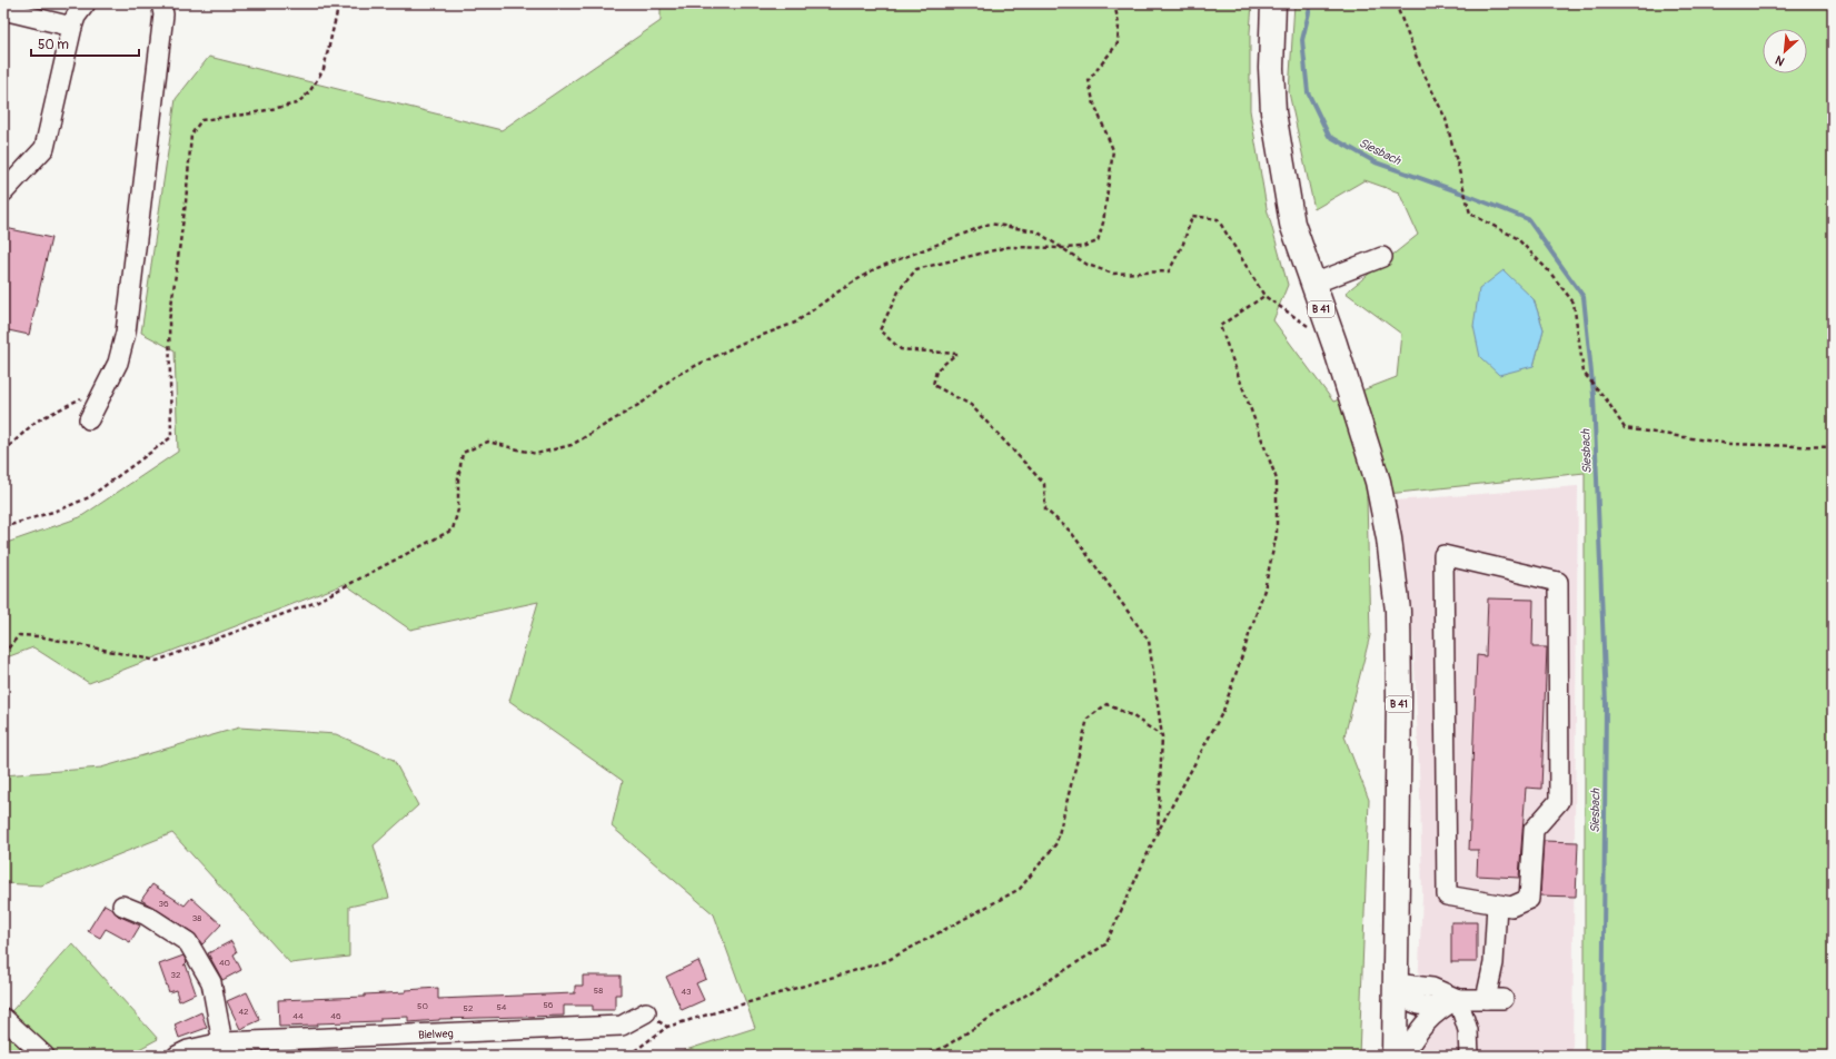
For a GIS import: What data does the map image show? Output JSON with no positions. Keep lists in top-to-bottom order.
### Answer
{
  "streets": {
    "main road": ["B 41"],
    "street": ["Bielweg"]
  },
  "water": ["Siesbach"],
  "house_numbers": [
    "36",
    "38",
    "40",
    "32",
    "58",
    "43",
    "56",
    "50",
    "54",
    "52",
    "42",
    "44",
    "46"
  ],
  "scale_bar": "50 m",
  "north": "bottom left"
}
